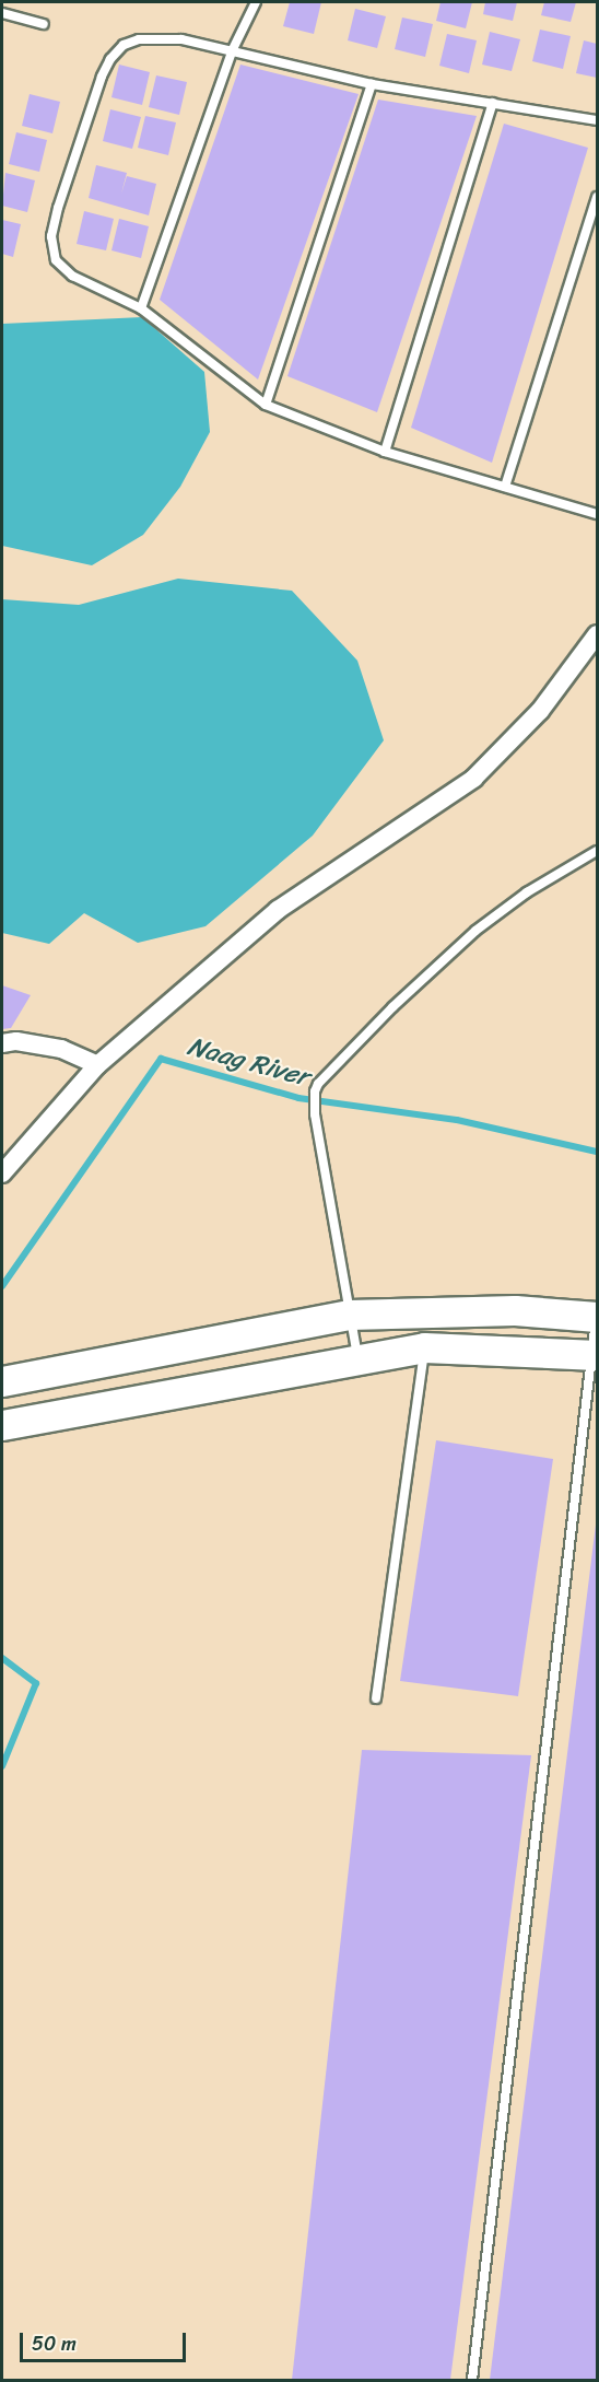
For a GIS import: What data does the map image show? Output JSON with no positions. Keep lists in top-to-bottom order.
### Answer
{
  "water": ["Naag River"],
  "scale_bar": "50 m"
}
